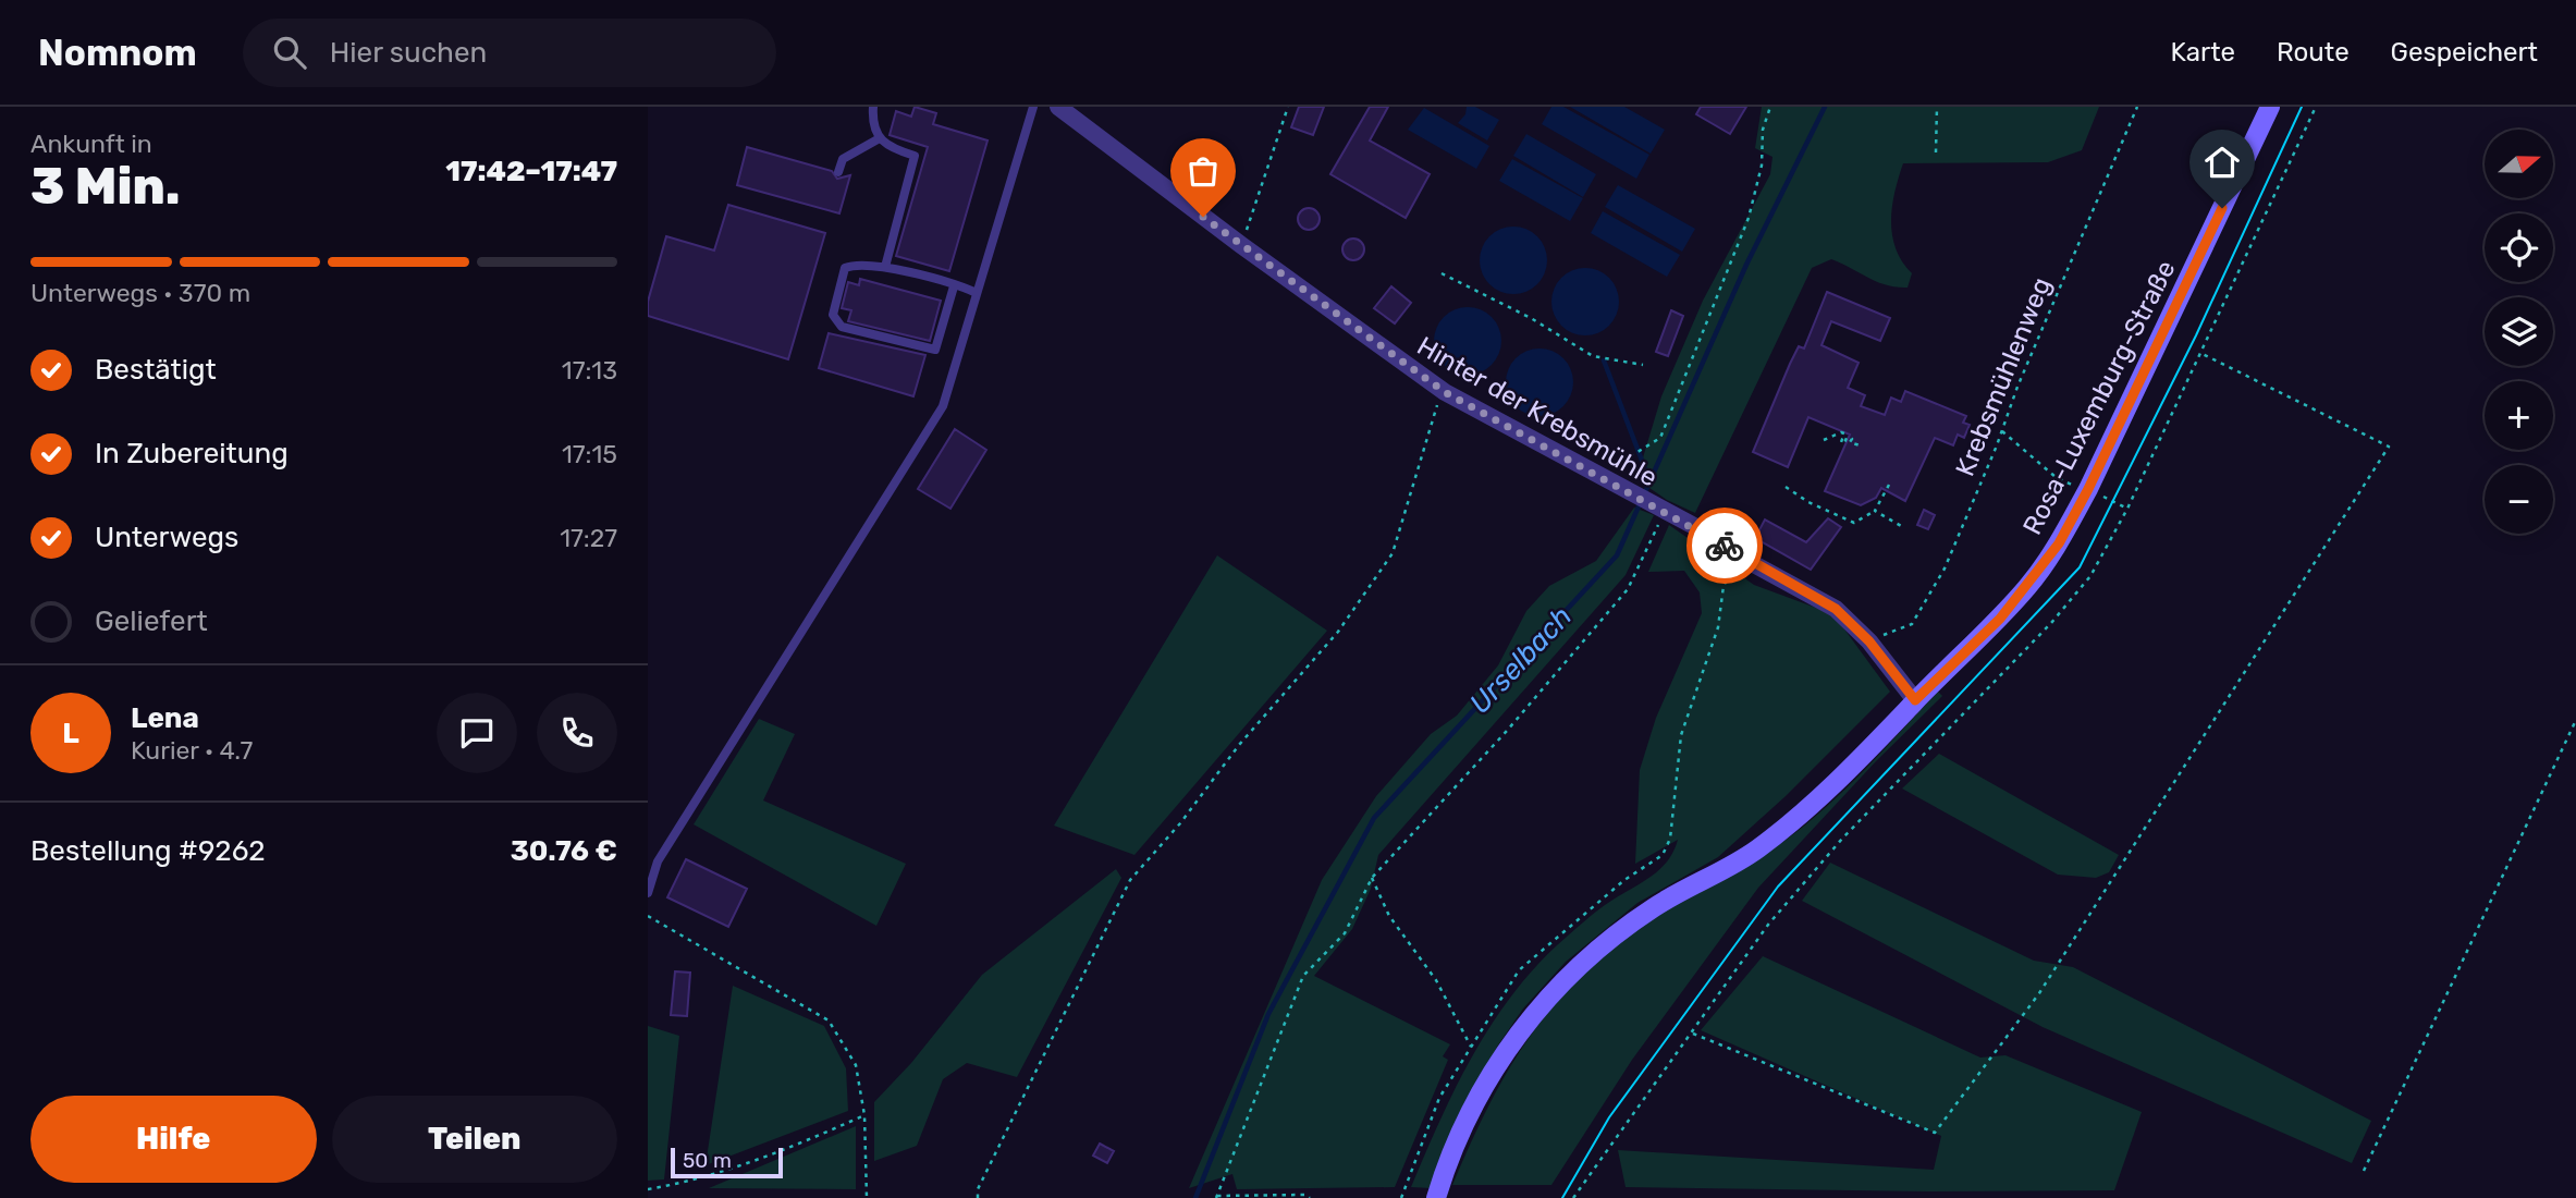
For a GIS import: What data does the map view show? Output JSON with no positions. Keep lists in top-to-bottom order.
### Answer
{
  "streets": {
    "main road": ["Rosa-Luxemburg-Straße"],
    "street": ["Hinter der Krebsmühle"],
    "path": ["Krebsmühlenweg"]
  },
  "crossings": [
    ["Rosa-Luxemburg-Straße", "Hinter der Krebsmühle"]
  ],
  "water": ["Urselbach"],
  "scale_bar": "50 m",
  "north": "right",
  "page": {
    "header": "Nomnom",
    "search": "Hier suchen",
    "nav": ["Karte", "Route", "Gespeichert"],
    "heading": ["3 Min.", "Ankunft in", "17:42–17:47"],
    "panel": [
      "Lena",
      "Kurier · 4.7",
      "Bestellung #9262",
      "30.76 €"
    ],
    "map_buttons": ["+", "−"],
    "bar": "Unterwegs · 370 m",
    "list": [
      ["Bestätigt", "17:13"],
      ["In Zubereitung", "17:15"],
      ["Unterwegs", "17:27"],
      "Geliefert"
    ],
    "round": "L",
    "buttons": ["Hilfe", "Teilen"],
    "scale": "50 m"
  }
}
